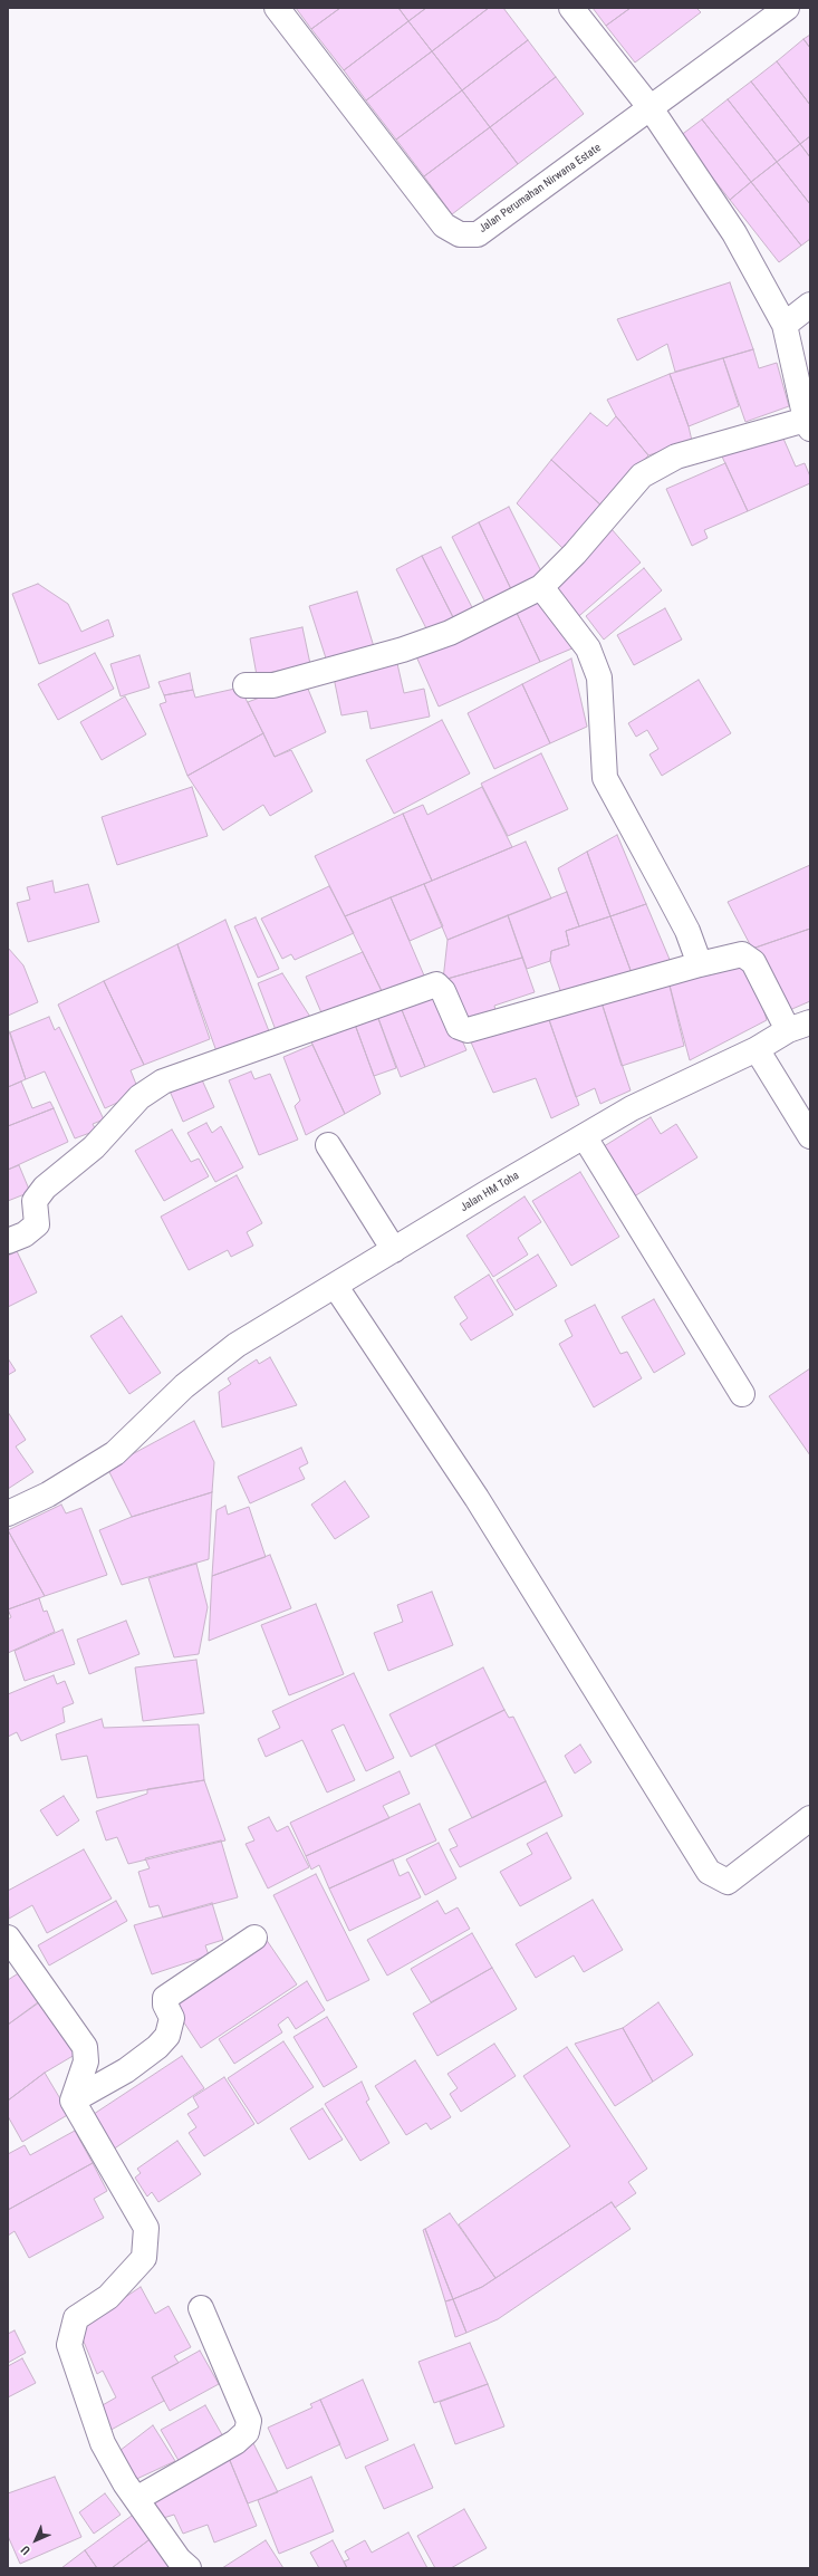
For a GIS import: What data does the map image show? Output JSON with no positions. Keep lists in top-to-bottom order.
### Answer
{
  "streets": {
    "street": ["Jalan Perumahan Nirwana Estate", "Jalan HM Toha"]
  },
  "north": "bottom left"
}
